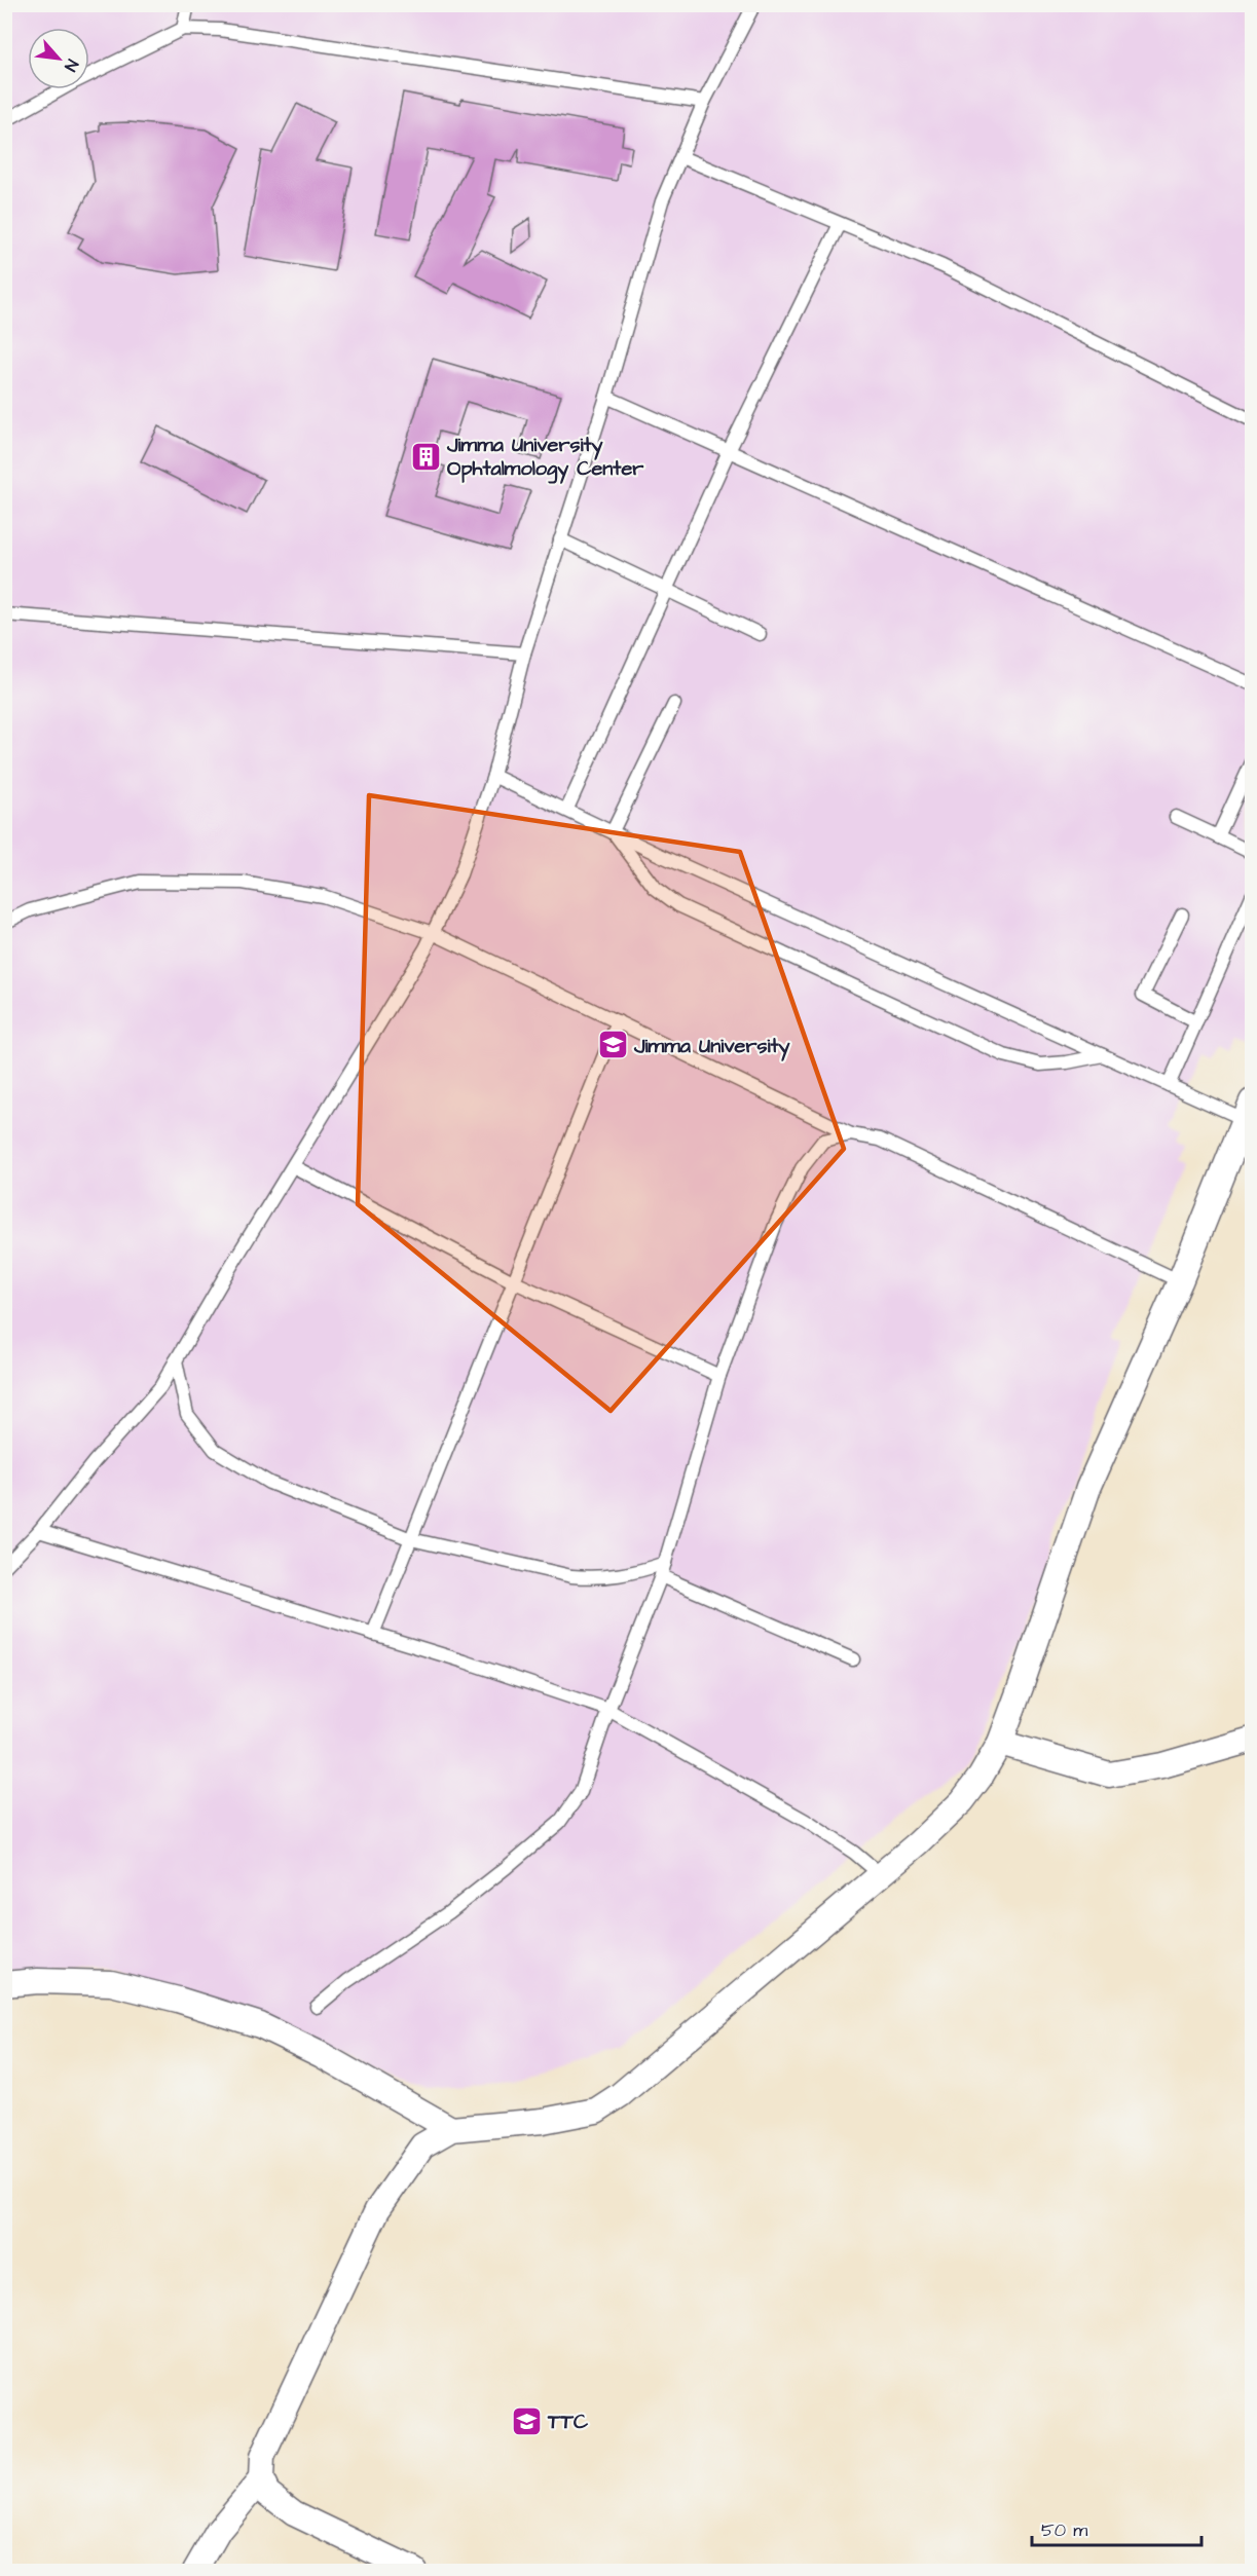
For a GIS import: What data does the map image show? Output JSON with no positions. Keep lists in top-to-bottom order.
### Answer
{
  "places": {
    "building": ["Jimma University Ophtalmology Center"],
    "school or university": ["Jimma University", "TTC"]
  },
  "scale_bar": "50 m",
  "north": "bottom right"
}
